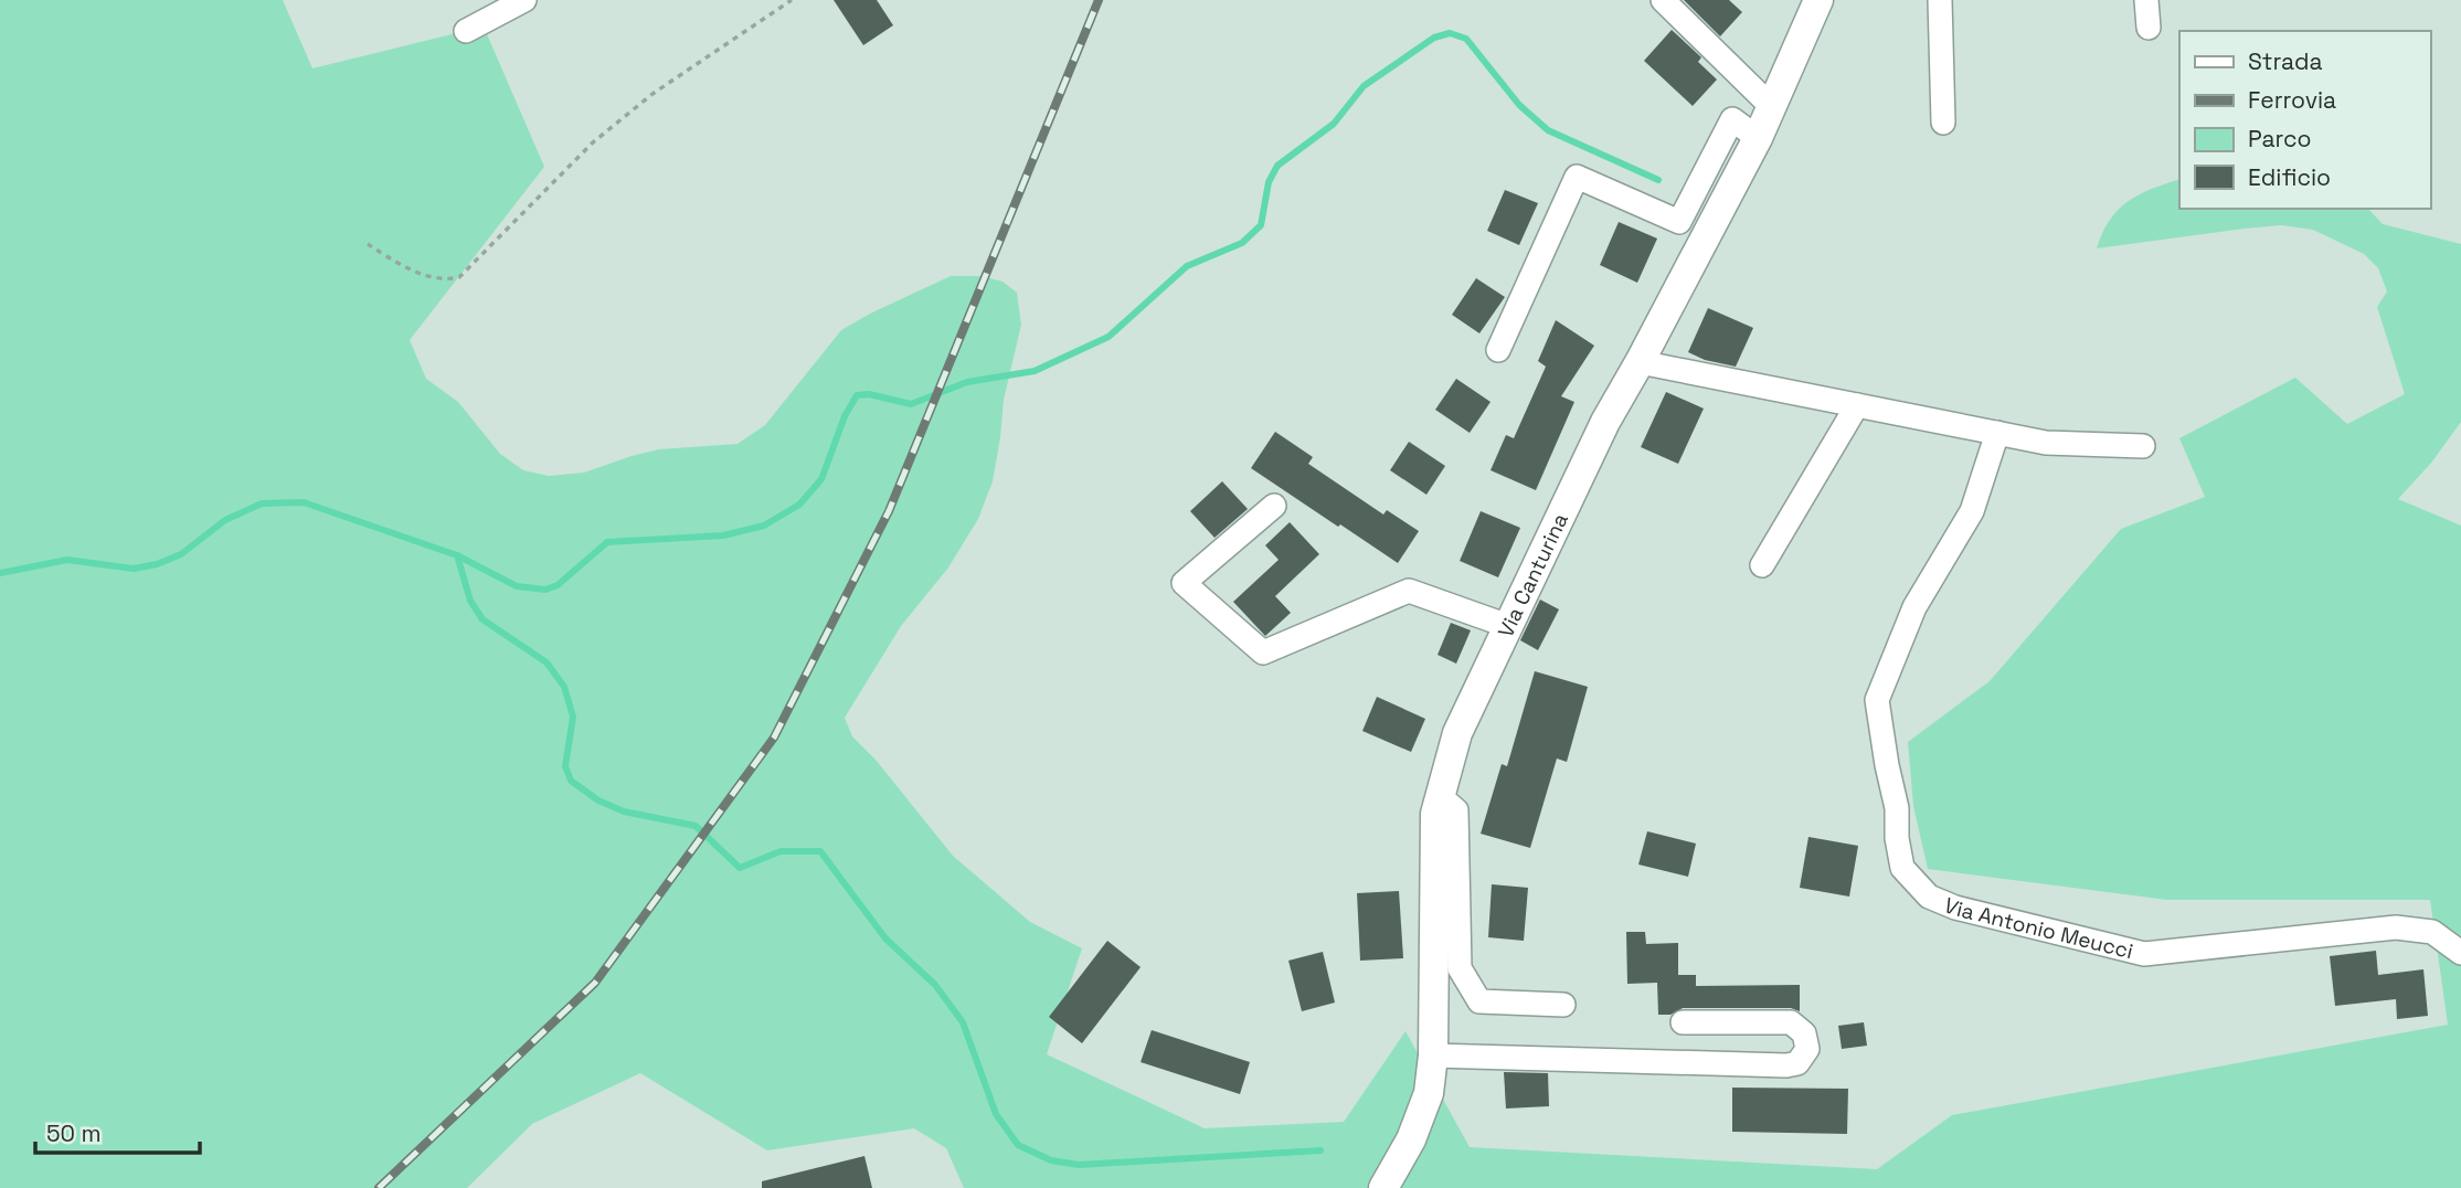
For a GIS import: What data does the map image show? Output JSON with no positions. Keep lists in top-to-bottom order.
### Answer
{
  "streets": {
    "main road": ["Via Canturina"],
    "street": ["Via Antonio Meucci"]
  },
  "legend": [
    "Strada",
    "Ferrovia",
    "Parco",
    "Edificio"
  ],
  "scale_bar": "50 m"
}
